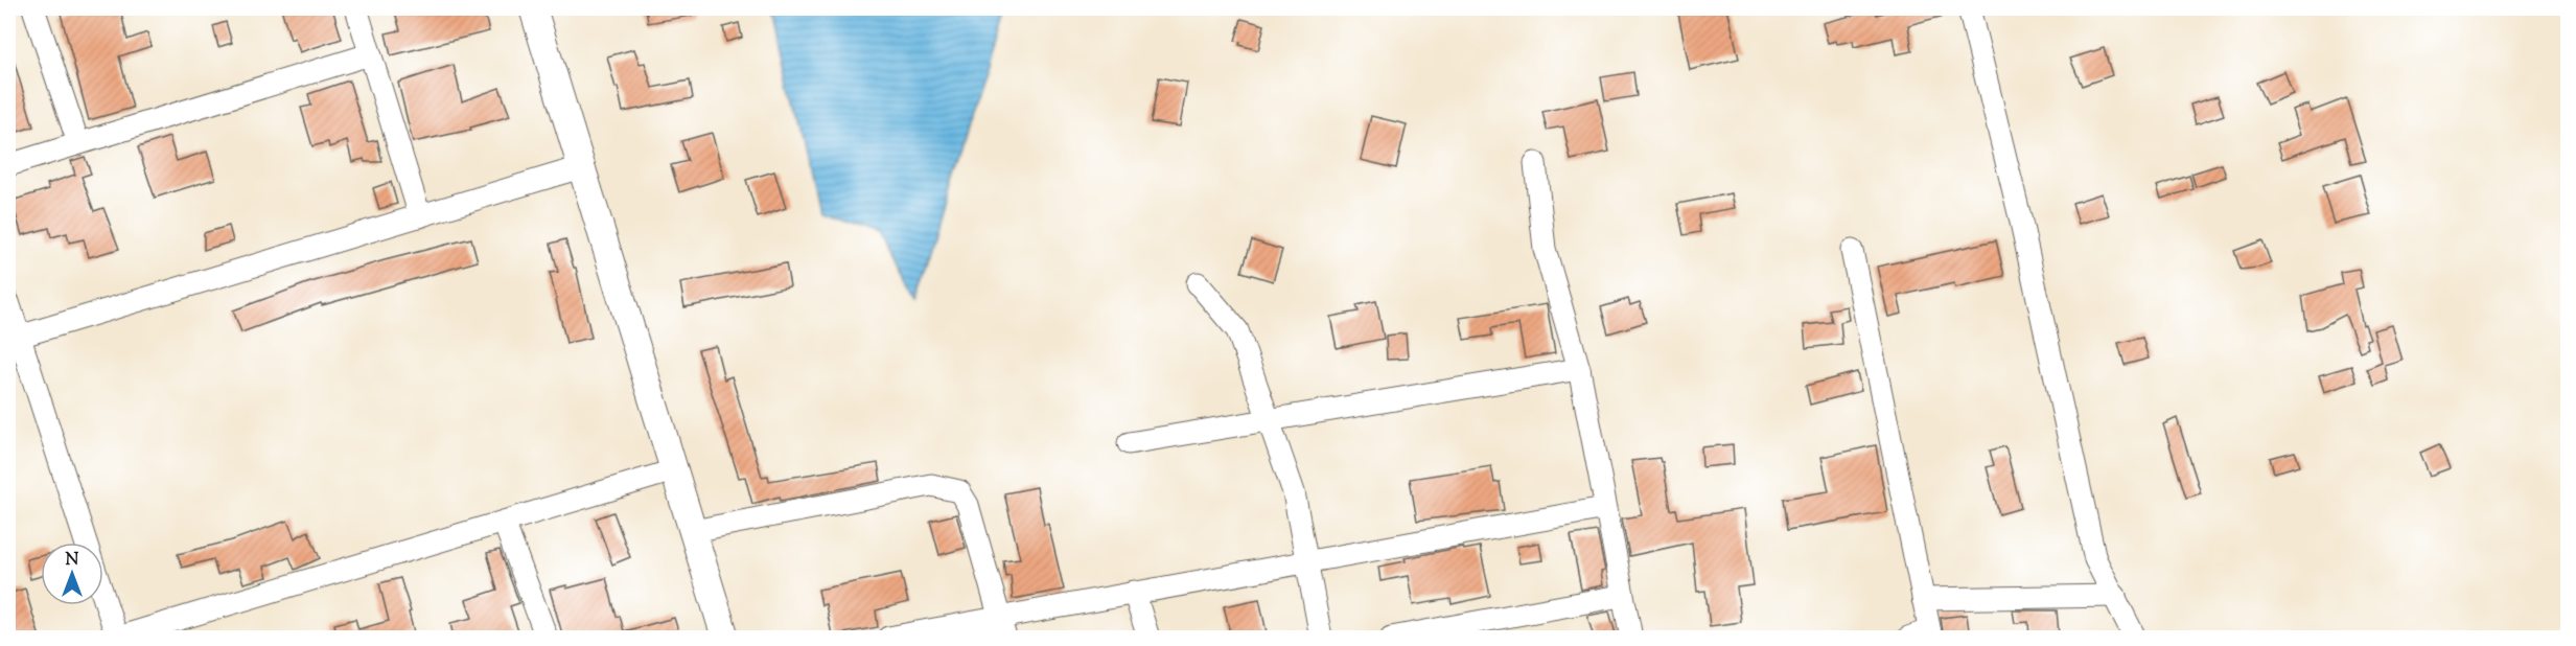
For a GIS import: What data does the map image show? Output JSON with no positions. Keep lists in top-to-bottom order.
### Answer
{
  "north": "top"
}
